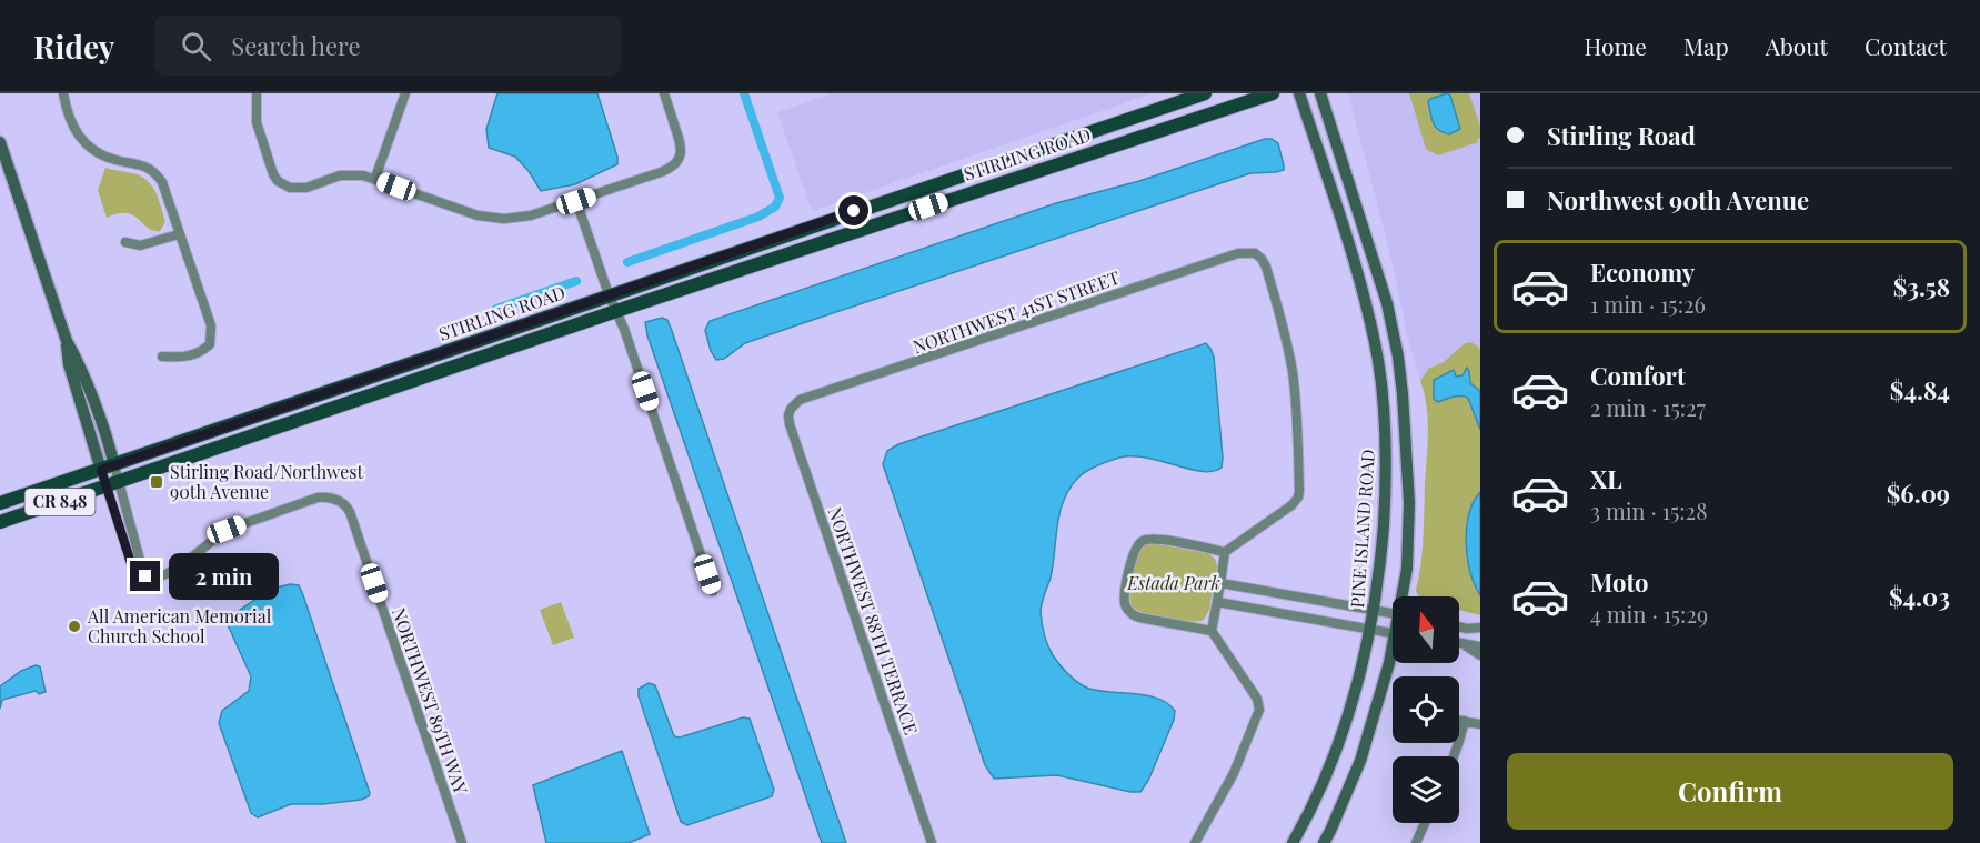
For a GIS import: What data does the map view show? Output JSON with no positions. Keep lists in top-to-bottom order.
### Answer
{
  "streets": {
    "main road": ["STIRLING ROAD", "CR 848", "PINE ISLAND ROAD"],
    "street": ["NORTHWEST 41ST STREET", "NORTHWEST 88TH TERRACE", "NORTHWEST 89TH WAY"]
  },
  "crossings": [
    ["NORTHWEST 41ST STREET", "NORTHWEST 88TH TERRACE"]
  ],
  "parks": ["Estada Park"],
  "places": {
    "transit": ["Stirling Road/Northwest 90th Avenue"],
    "other": ["All American Memorial Church School"]
  },
  "north": "top",
  "page": {
    "header": "Ridey",
    "search": "Search here",
    "nav": [
      "Home",
      "Map",
      "About",
      "Contact"
    ],
    "banner": ["Stirling Road", "Northwest 90th Avenue"],
    "list": [
      {
        "name": "Economy",
        "note": "1 min · 15:26",
        "value": "$3.58"
      },
      {
        "name": "Comfort",
        "note": "2 min · 15:27",
        "value": "$4.84"
      },
      {
        "name": "XL",
        "note": "3 min · 15:28",
        "value": "$6.09"
      },
      {
        "name": "Moto",
        "note": "4 min · 15:29",
        "value": "$4.03"
      }
    ],
    "bubble": "2 min",
    "buttons": "Confirm"
  }
}
